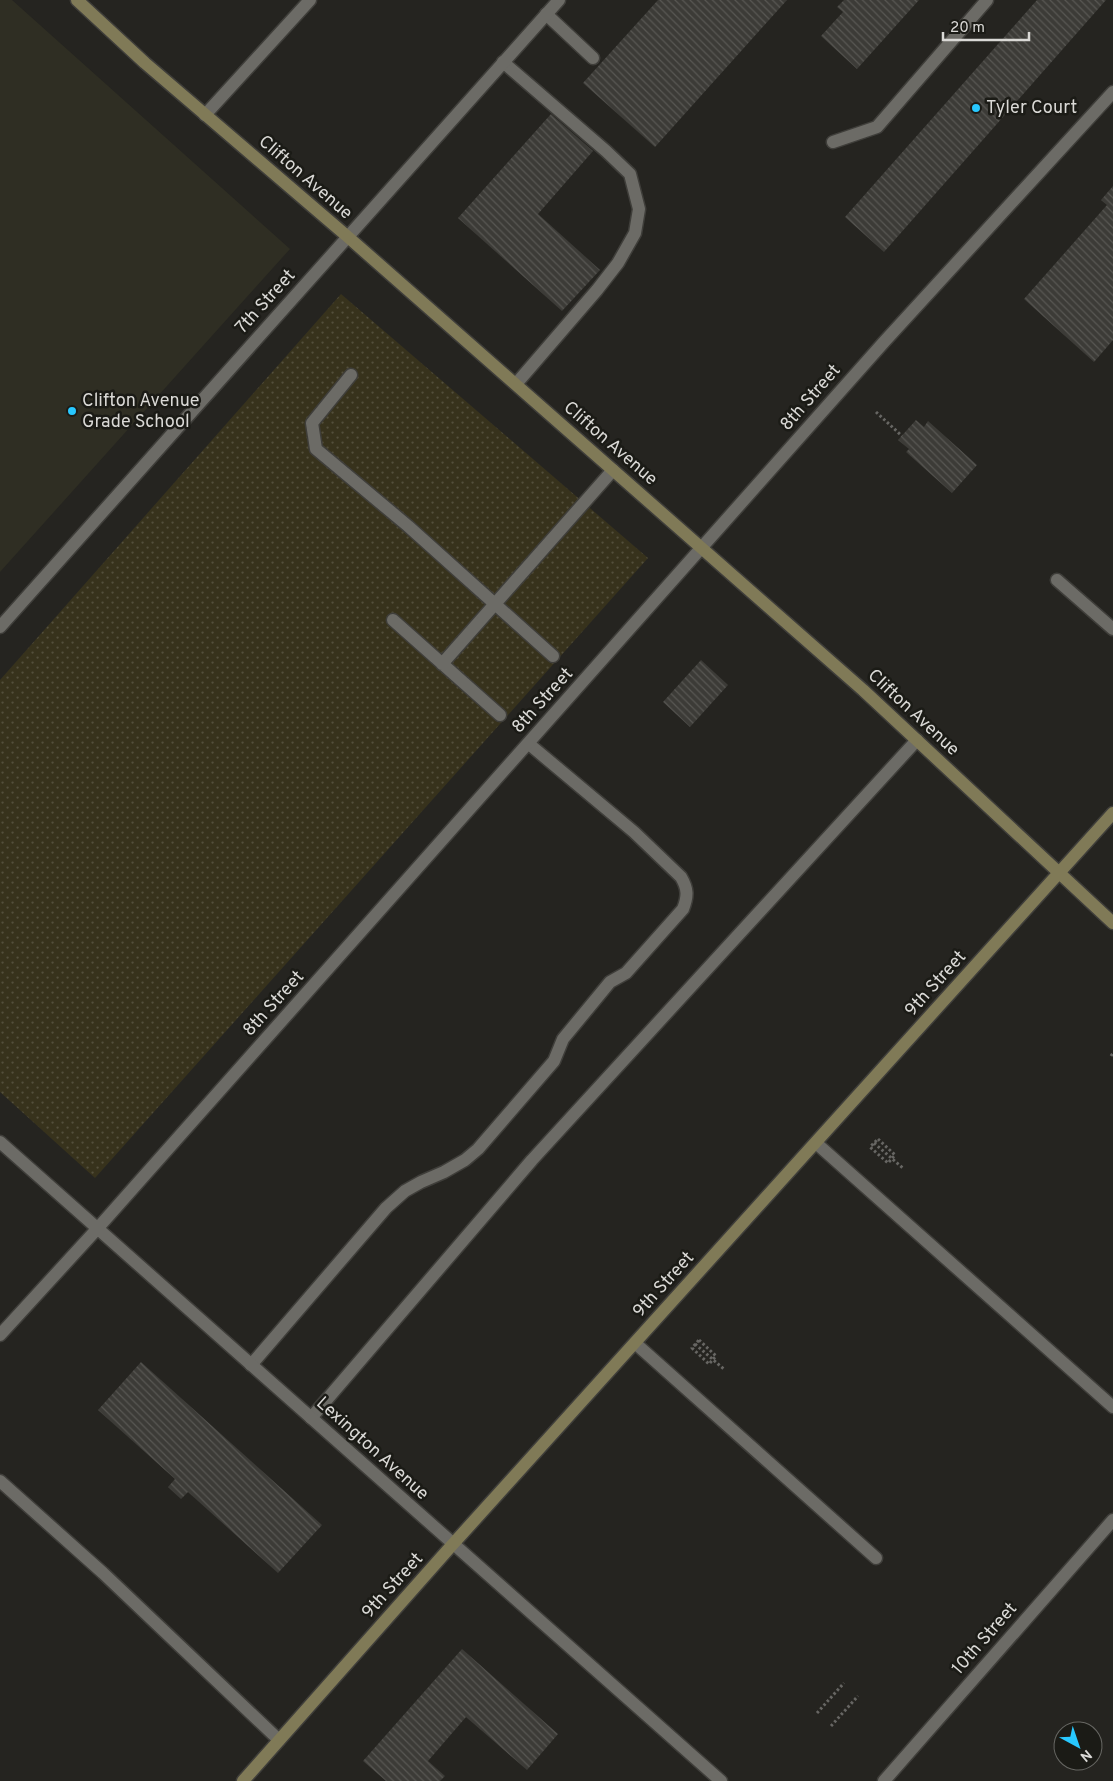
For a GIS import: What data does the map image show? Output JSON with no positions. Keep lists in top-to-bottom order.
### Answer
{
  "streets": {
    "street": [
      "Clifton Avenue",
      "7th Street",
      "8th Street",
      "9th Street",
      "Lexington Avenue",
      "10th Street"
    ]
  },
  "crossings": [
    ["Clifton Avenue", "7th Street"],
    ["Clifton Avenue", "8th Street"],
    ["Clifton Avenue", "9th Street"],
    ["8th Street", "Lexington Avenue"],
    ["9th Street", "Lexington Avenue"]
  ],
  "places": ["Tyler Court", "Clifton Avenue Grade School"],
  "scale_bar": "20 m",
  "north": "bottom right"
}
